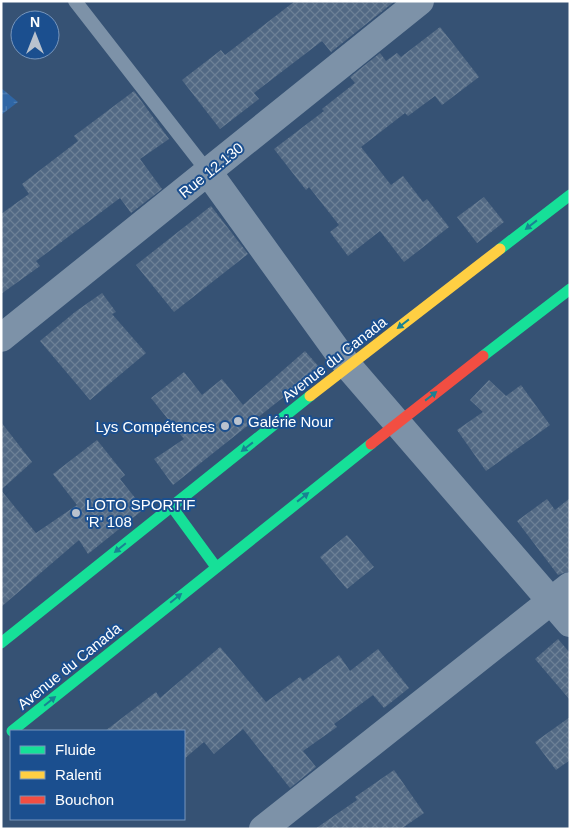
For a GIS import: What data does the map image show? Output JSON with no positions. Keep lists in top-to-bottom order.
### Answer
{
  "streets": {
    "main road": ["Avenue du Canada"],
    "street": ["Rue 12.130"]
  },
  "places": ["Galérie Nour", "Lys Compétences", "LOTO SPORTIF 'R' 108"],
  "legend": ["Fluide", "Ralenti", "Bouchon"],
  "north": "top"
}
